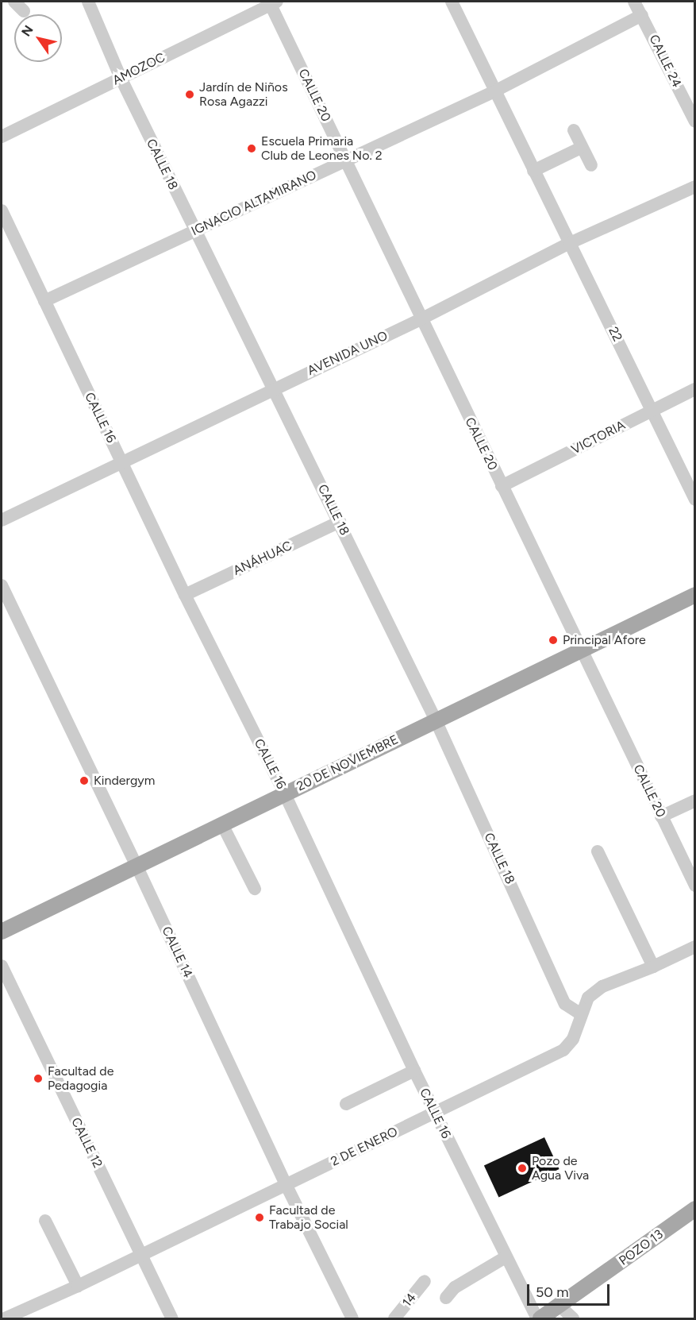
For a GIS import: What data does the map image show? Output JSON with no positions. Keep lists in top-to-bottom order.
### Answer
{
  "streets": {
    "main road": ["20 DE NOVIEMBRE", "POZO 13"],
    "street": [
      "CALLE 24",
      "AMOZOC",
      "CALLE 20",
      "CALLE 18",
      "IGNACIO ALTAMIRANO",
      "22",
      "AVENIDA UNO",
      "CALLE 16",
      "VICTORIA",
      "ANÁHUAC",
      "CALLE 14",
      "CALLE 12",
      "2 DE ENERO",
      "14"
    ]
  },
  "crossings": [
    ["CALLE 24", "IGNACIO ALTAMIRANO"],
    ["AMOZOC", "CALLE 20"],
    ["AMOZOC", "CALLE 18"],
    ["CALLE 20", "IGNACIO ALTAMIRANO"],
    ["CALLE 20", "AVENIDA UNO"],
    ["CALLE 20", "VICTORIA"],
    ["CALLE 20", "20 DE NOVIEMBRE"],
    ["CALLE 18", "IGNACIO ALTAMIRANO"],
    ["CALLE 18", "AVENIDA UNO"],
    ["CALLE 18", "ANÁHUAC"],
    ["CALLE 18", "20 DE NOVIEMBRE"],
    ["CALLE 18", "2 DE ENERO"],
    ["IGNACIO ALTAMIRANO", "22"],
    ["IGNACIO ALTAMIRANO", "CALLE 16"],
    ["22", "AVENIDA UNO"],
    ["22", "VICTORIA"],
    ["AVENIDA UNO", "CALLE 16"],
    ["CALLE 16", "ANÁHUAC"],
    ["CALLE 16", "20 DE NOVIEMBRE"],
    ["CALLE 16", "2 DE ENERO"],
    ["CALLE 16", "POZO 13"],
    ["20 DE NOVIEMBRE", "CALLE 14"],
    ["CALLE 14", "2 DE ENERO"],
    ["CALLE 12", "2 DE ENERO"]
  ],
  "places": [
    "Jardín de Niños Rosa Agazzi",
    "Escuela Primaria Club de Leones No. 2",
    "Principal Afore",
    "Kindergym",
    "Facultad de Pedagogia",
    "Pozo de Agua Viva",
    "Facultad de Trabajo Social"
  ],
  "scale_bar": "50 m",
  "north": "top left"
}
